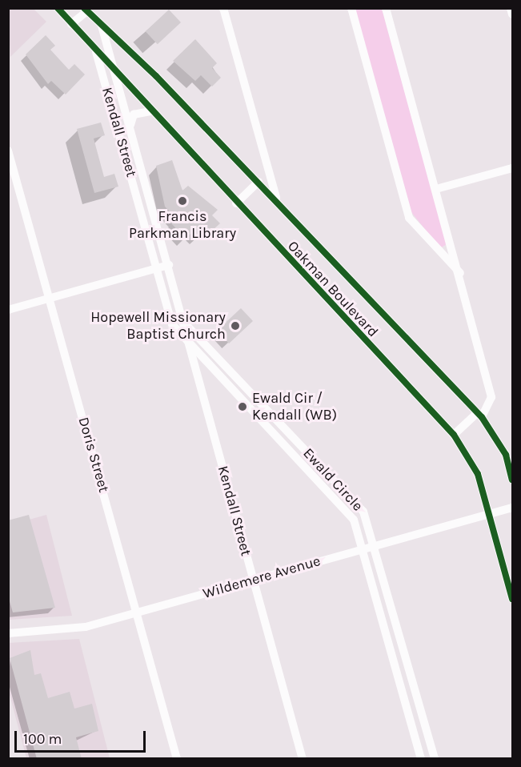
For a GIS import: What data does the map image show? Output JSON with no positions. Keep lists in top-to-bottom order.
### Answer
{
  "streets": {
    "street": [
      "Kendall Street",
      "Oakman Boulevard",
      "Doris Street",
      "Ewald Circle",
      "Wildemere Avenue"
    ]
  },
  "crossings": [
    ["Kendall Street", "Oakman Boulevard"],
    ["Kendall Street", "Ewald Circle"],
    ["Kendall Street", "Wildemere Avenue"],
    ["Oakman Boulevard", "Wildemere Avenue"],
    ["Doris Street", "Wildemere Avenue"],
    ["Ewald Circle", "Wildemere Avenue"]
  ],
  "places": ["Francis Parkman Library", "Hopewell Missionary Baptist Church", "Ewald Cir / Kendall (WB)"],
  "scale_bar": "100 m"
}
